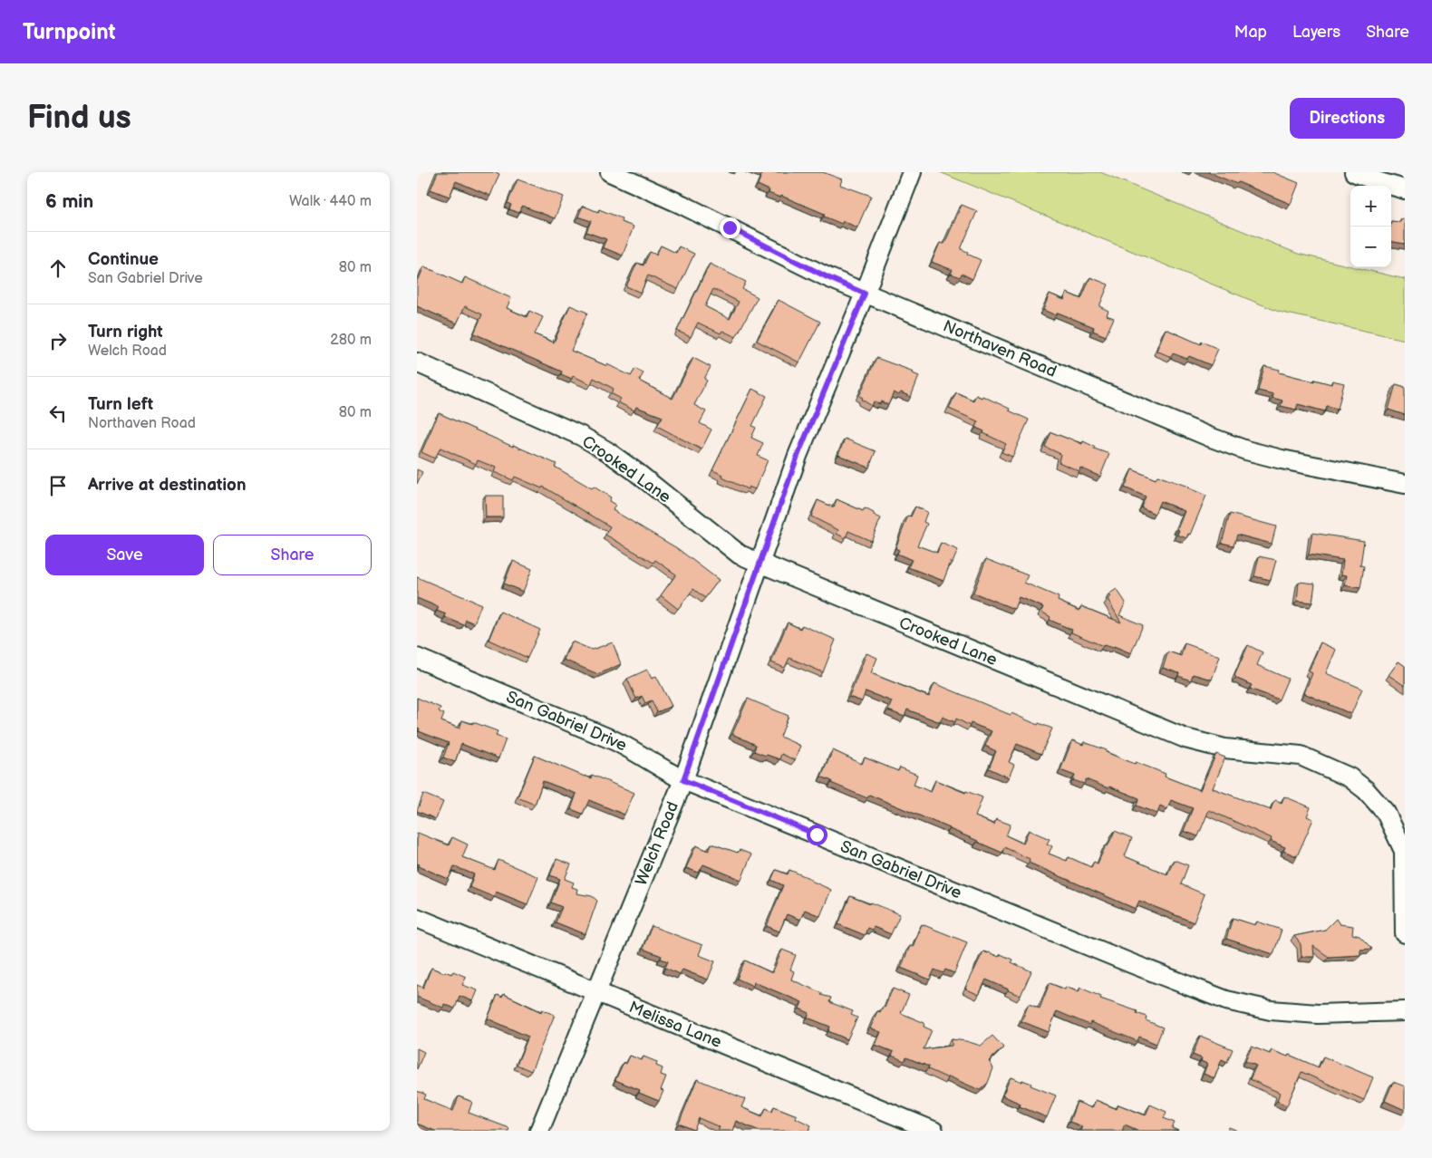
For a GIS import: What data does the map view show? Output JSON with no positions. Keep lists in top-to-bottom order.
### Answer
{
  "streets": {
    "street": [
      "Northaven Road",
      "Crooked Lane",
      "San Gabriel Drive",
      "Welch Road",
      "Melissa Lane"
    ]
  },
  "crossings": [
    ["Northaven Road", "Welch Road"],
    ["Crooked Lane", "Welch Road"],
    ["San Gabriel Drive", "Welch Road"],
    ["Welch Road", "Melissa Lane"]
  ],
  "page": {
    "header": "Turnpoint",
    "nav": ["Map", "Layers", "Share"],
    "buttons": [
      "Directions",
      ["Save", "Share"]
    ],
    "title": "Find us",
    "heading": ["6 min", "Walk · 440 m"],
    "map_buttons": ["+", "−"],
    "list": [
      ["Continue", "San Gabriel Drive", "80 m"],
      ["Turn right", "Welch Road", "280 m"],
      ["Turn left", "Northaven Road", "80 m"],
      "Arrive at destination"
    ]
  }
}
